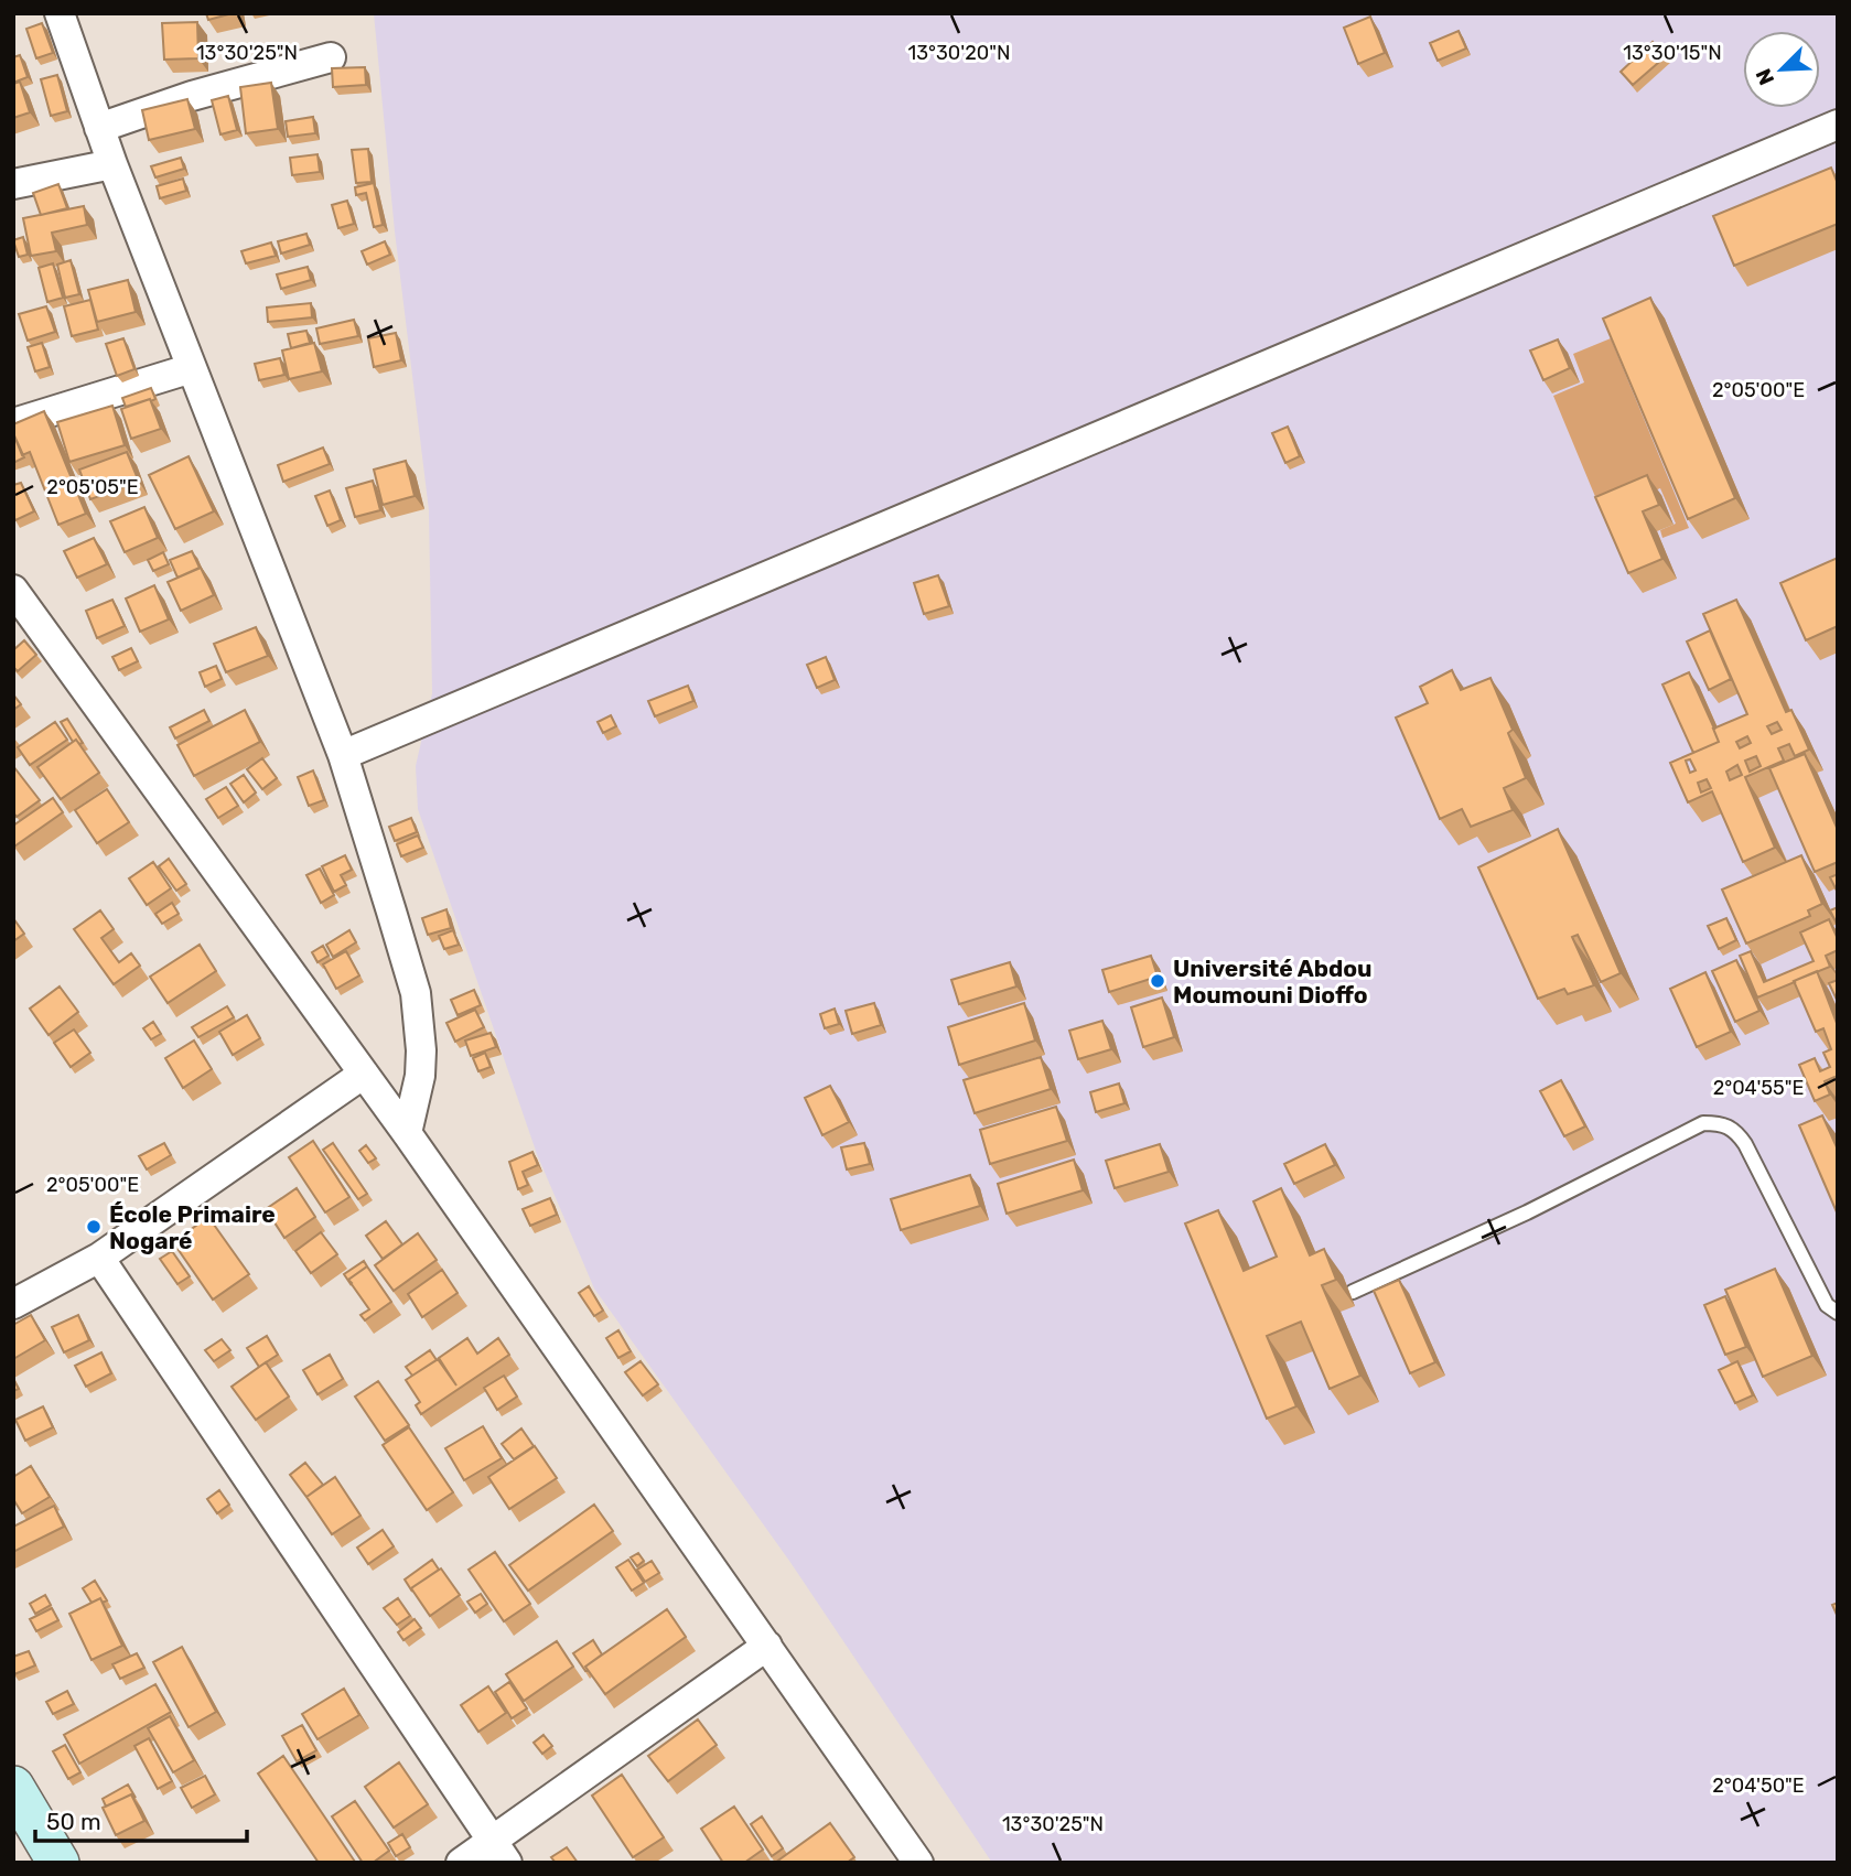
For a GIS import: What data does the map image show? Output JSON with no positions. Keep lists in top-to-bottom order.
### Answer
{
  "places": ["Université Abdou Moumouni Dioffo", "École Primaire Nogaré"],
  "scale_bar": "50 m",
  "north": "bottom left",
  "coordinates": [
    "13°30'15\"N",
    "13°30'25\"N",
    "13°30'20\"N",
    "2°05'00\"E",
    "2°05'05\"E",
    "2°04'55\"E",
    "2°04'50\"E"
  ]
}
